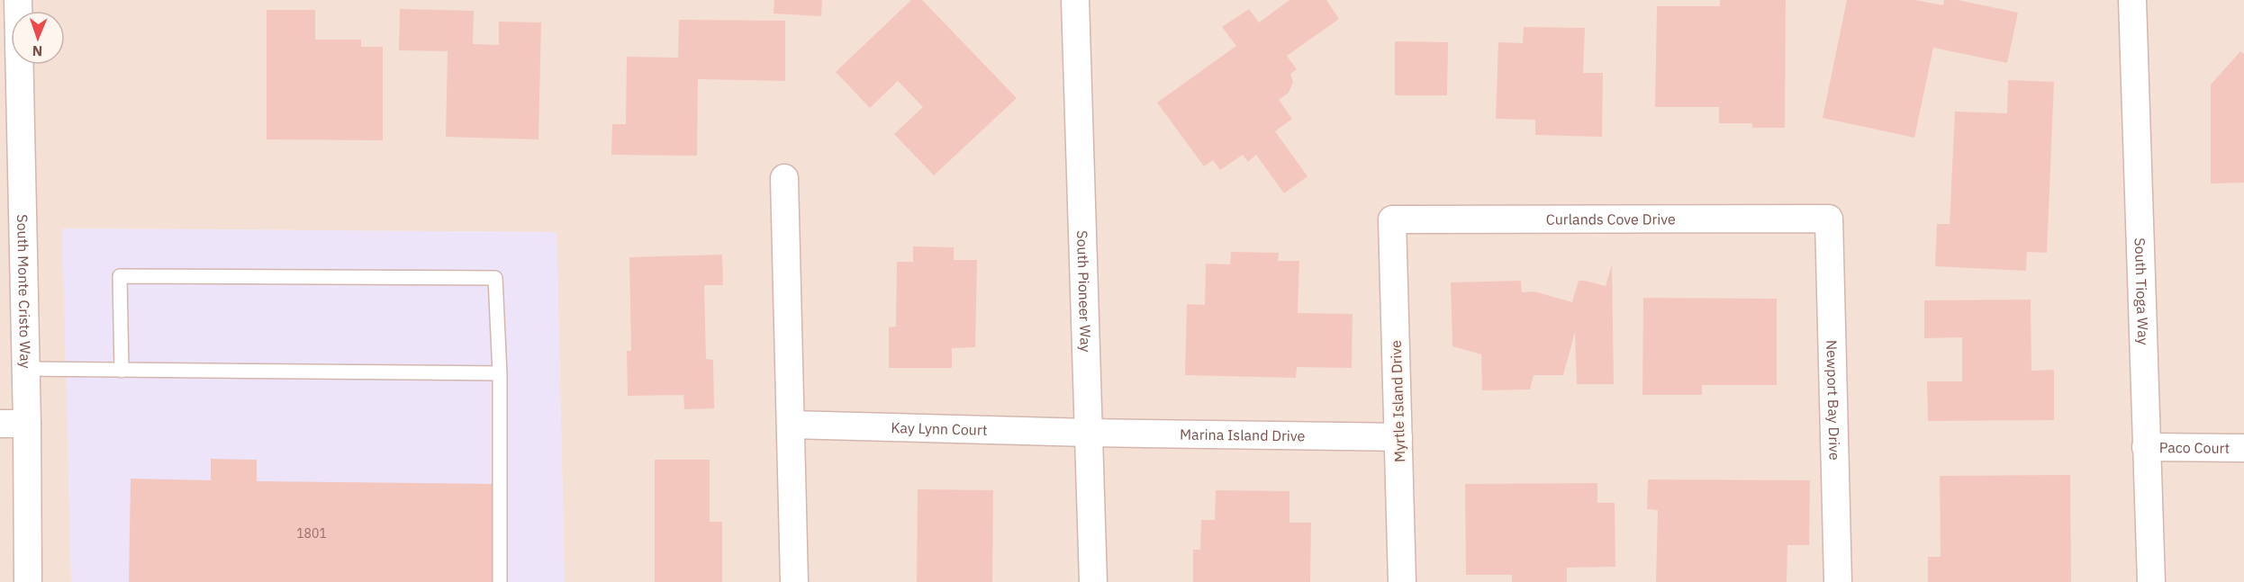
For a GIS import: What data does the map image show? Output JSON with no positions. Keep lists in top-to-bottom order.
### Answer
{
  "streets": {
    "street": [
      "Curlands Cove Drive",
      "South Monte Cristo Way",
      "South Pioneer Way",
      "South Tioga Way",
      "Newport Bay Drive",
      "Myrtle Island Drive",
      "Kay Lynn Court",
      "Marina Island Drive",
      "Paco Court"
    ]
  },
  "crossings": [
    ["Curlands Cove Drive", "Newport Bay Drive"],
    ["Curlands Cove Drive", "Myrtle Island Drive"],
    ["South Pioneer Way", "Kay Lynn Court"],
    ["South Pioneer Way", "Marina Island Drive"],
    ["South Tioga Way", "Paco Court"],
    ["Myrtle Island Drive", "Marina Island Drive"],
    ["Kay Lynn Court", "Marina Island Drive"]
  ],
  "house_numbers": ["1801"],
  "north": "bottom"
}
